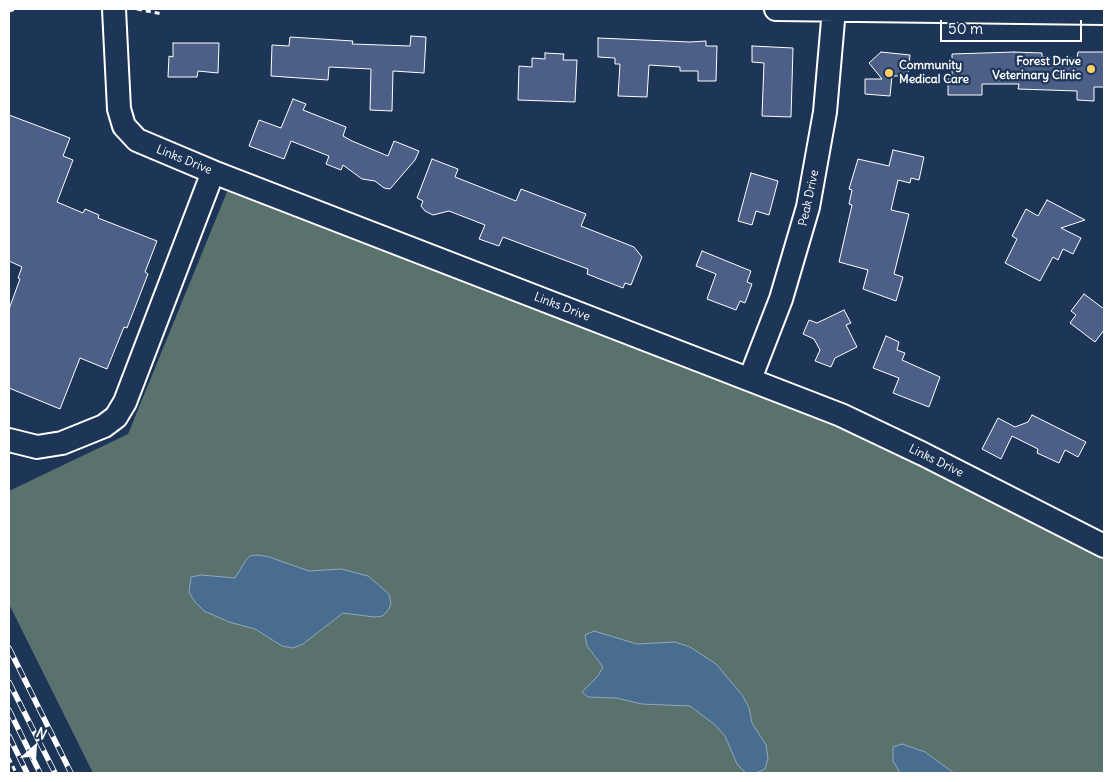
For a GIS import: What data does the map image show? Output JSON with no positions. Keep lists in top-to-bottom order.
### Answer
{
  "streets": {
    "street": ["Links Drive", "Peak Drive"]
  },
  "crossings": [
    ["Links Drive", "Peak Drive"]
  ],
  "places": ["Forest Drive Veterinary Clinic", "Community Medical Care"],
  "scale_bar": "50 m",
  "north": "top right"
}
